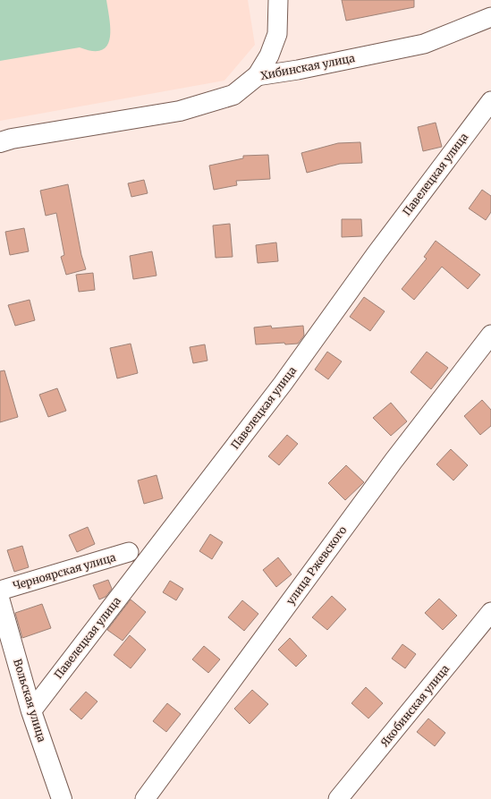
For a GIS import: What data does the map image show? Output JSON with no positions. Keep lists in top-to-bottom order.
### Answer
{
  "streets": {
    "street": [
      "Хибинская улица",
      "Павелецкая улица",
      "улица Ржевского",
      "Черноярская улица",
      "Вольская улица",
      "Якобинская улица"
    ]
  },
  "crossings": [
    ["Павелецкая улица", "Вольская улица"]
  ]
}
